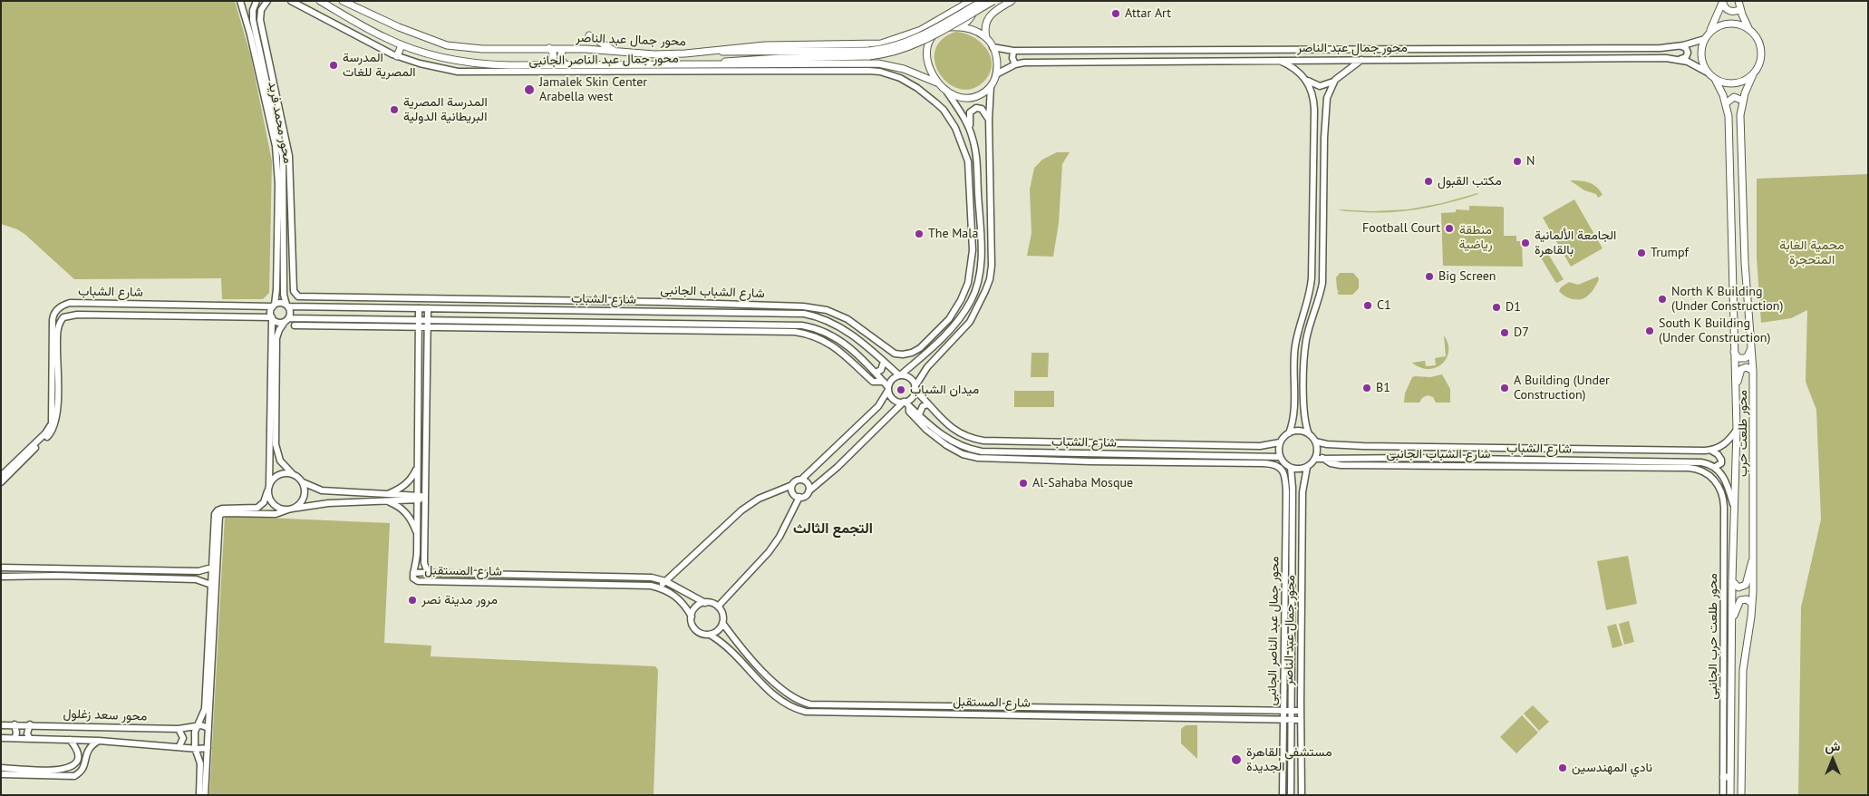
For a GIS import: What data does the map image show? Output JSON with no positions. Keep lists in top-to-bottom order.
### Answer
{
  "streets": {
    "main road": ["محور جمال عبد الناصر", "محور طلعت حرب"],
    "street": [
      "محور جمال عبد الناصر الجانبى",
      "محور محمد فريد",
      "شارع الشباب",
      "شارع الشباب الجانبى",
      "شارع المستقبل",
      "محور طلعت حرب الجانبى",
      "محور سعد زغلول"
    ]
  },
  "crossings": [
    ["محور جمال عبد الناصر", "محور جمال عبد الناصر الجانبى"],
    ["محور جمال عبد الناصر", "شارع الشباب"],
    ["محور جمال عبد الناصر", "محور طلعت حرب"],
    ["محور جمال عبد الناصر", "شارع المستقبل"],
    ["محور جمال عبد الناصر الجانبى", "شارع الشباب"],
    ["محور جمال عبد الناصر الجانبى", "شارع المستقبل"],
    ["محور محمد فريد", "شارع الشباب"],
    ["شارع الشباب", "شارع الشباب الجانبى"],
    ["شارع الشباب", "شارع المستقبل"],
    ["شارع الشباب الجانبى", "محور طلعت حرب الجانبى"]
  ],
  "districts": ["التجمع الثالث"],
  "parks": ["منطقة رياضية", "محمية الغابة المتحجرة"],
  "places": [
    "Attar Art",
    "المدرسة المصرية للغات",
    "Jamalek Skin Center Arabella west",
    "المدرسة المصرية البريطانية الدولية",
    "N",
    "مكتب القبول",
    "Football Court",
    "The Mala",
    "الجامعة الألمانية بالقاهرة",
    "Trumpf",
    "Big Screen",
    "North K Building (Under Construction)",
    "C1",
    "D1",
    "South K Building (Under Construction)",
    "D7",
    "B1",
    "A Building (Under Construction)",
    "ميدان الشباب",
    "Al-Sahaba Mosque",
    "مرور مدينة نصر",
    "مستشفى القاهرة الجديدة",
    "نادي المهندسين"
  ],
  "north": "top"
}
